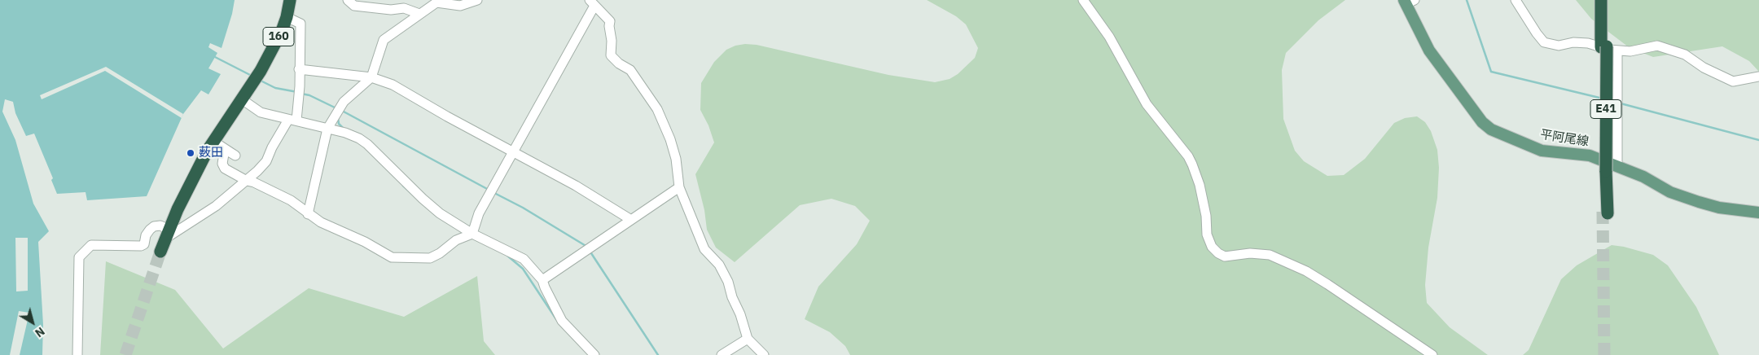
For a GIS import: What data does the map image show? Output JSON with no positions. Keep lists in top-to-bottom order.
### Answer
{
  "streets": {
    "highway": ["160", "E41"],
    "main road": ["平阿尾線"]
  },
  "places": ["薮田"],
  "north": "bottom right"
}
